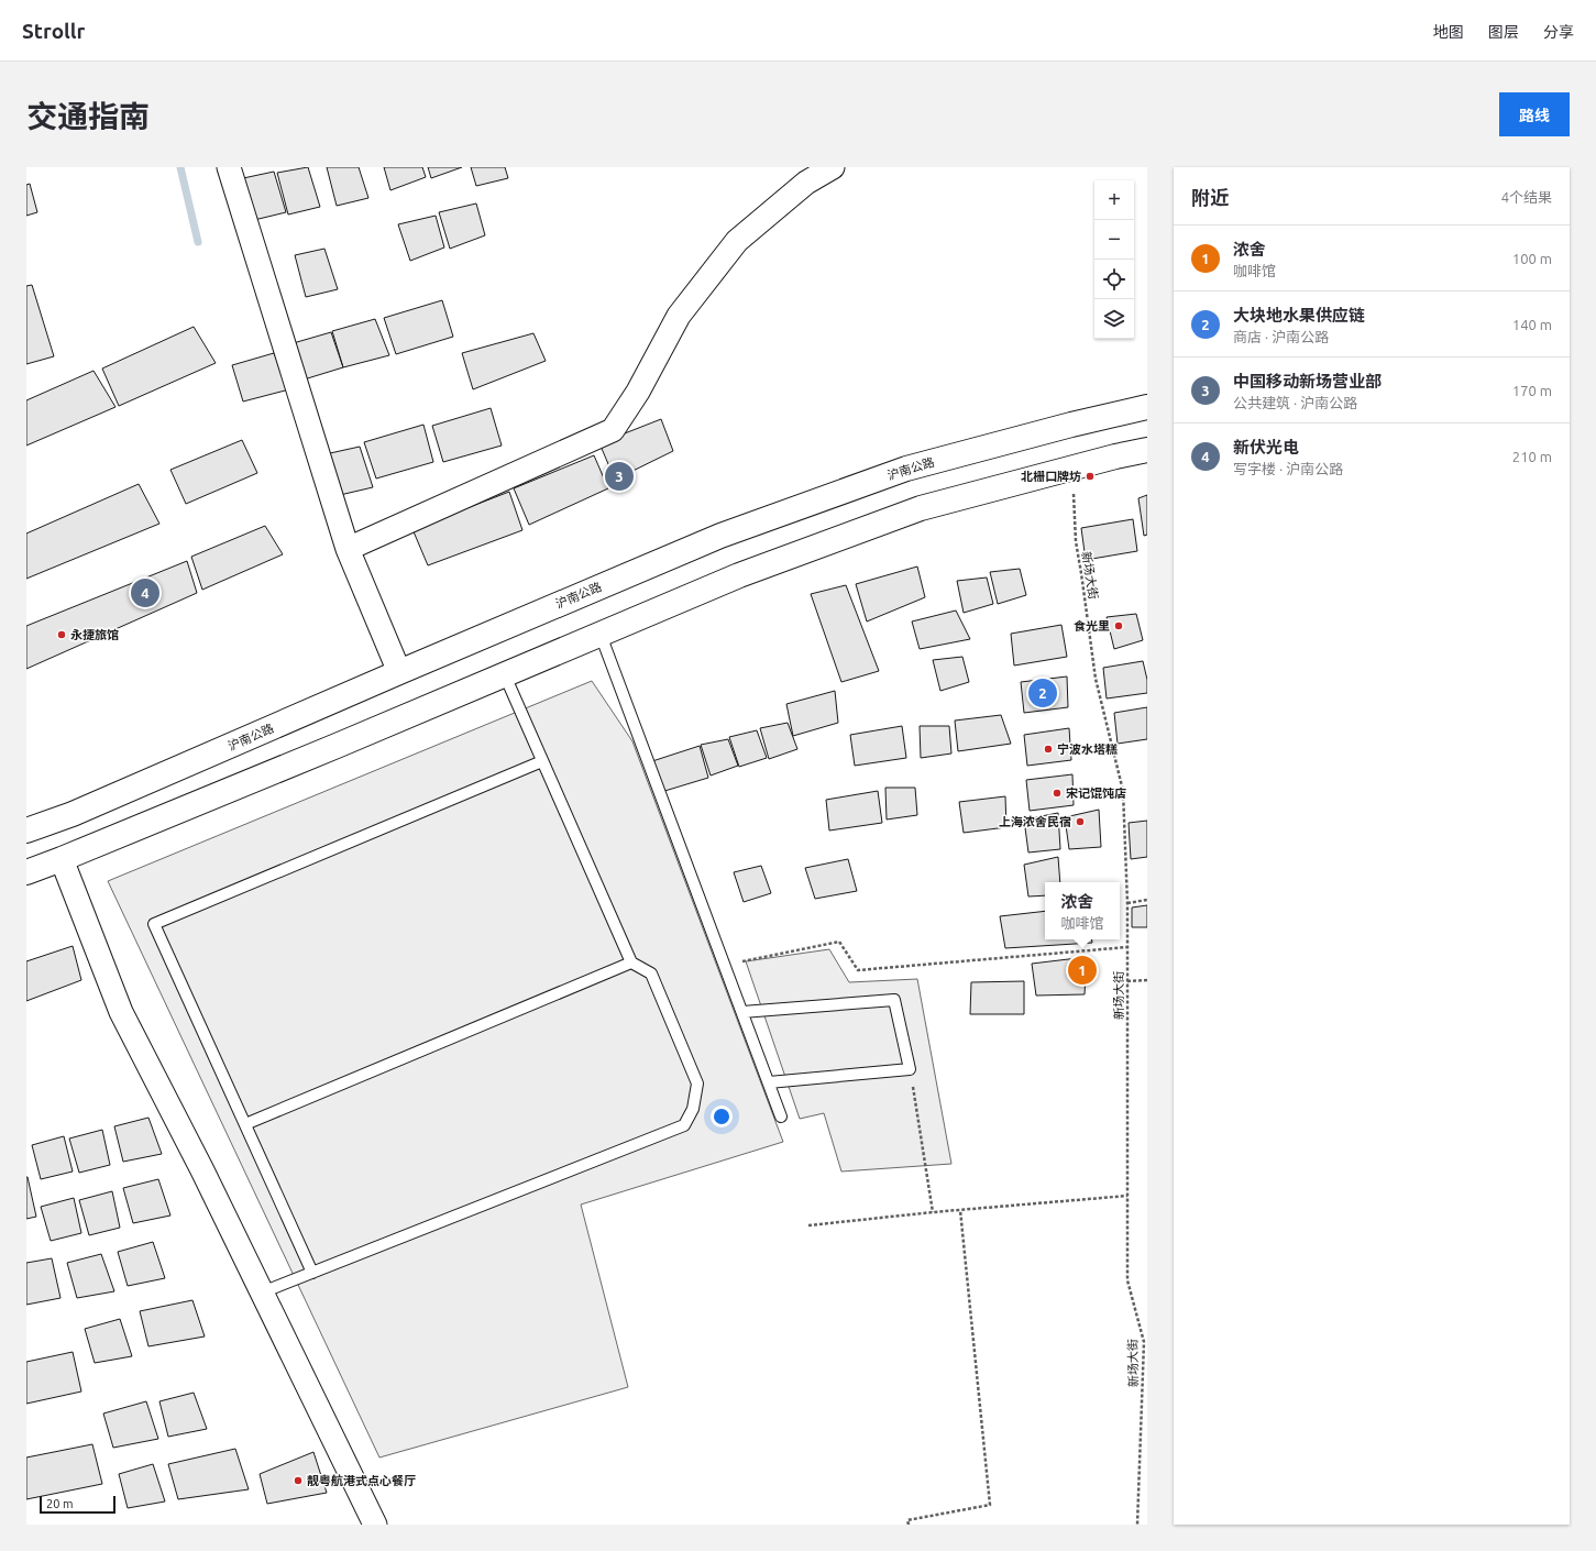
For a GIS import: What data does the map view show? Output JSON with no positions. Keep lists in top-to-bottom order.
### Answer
{
  "streets": {
    "main road": ["沪南公路"],
    "path": ["新场大街"]
  },
  "places": [
    "北栅口牌坊",
    "食光里",
    "永捷旅馆",
    "宁波水塔糕",
    "宋记馄饨店",
    "上海浓舍民宿",
    "靓粤航港式点心餐厅"
  ],
  "scale_bar": "20 m",
  "page": {
    "header": "Strollr",
    "nav": ["地图", "图层", "分享"],
    "title": "交通指南",
    "buttons": "路线",
    "heading": ["附近", "4个结果"],
    "map_buttons": ["+", "−"],
    "list": [
      {
        "mark": "1",
        "name": "浓舍",
        "note": "咖啡馆",
        "value": "100 m"
      },
      {
        "mark": "2",
        "name": "大块地水果供应链",
        "note": "商店 · 沪南公路",
        "value": "140 m"
      },
      {
        "mark": "3",
        "name": "中国移动新场营业部",
        "note": "公共建筑 · 沪南公路",
        "value": "170 m"
      },
      {
        "mark": "4",
        "name": "新伏光电",
        "note": "写字楼 · 沪南公路",
        "value": "210 m"
      }
    ],
    "pins": [
      "3",
      "4",
      "2",
      "1"
    ],
    "popup": ["浓舍", "咖啡馆"],
    "scale": "20 m"
  }
}
